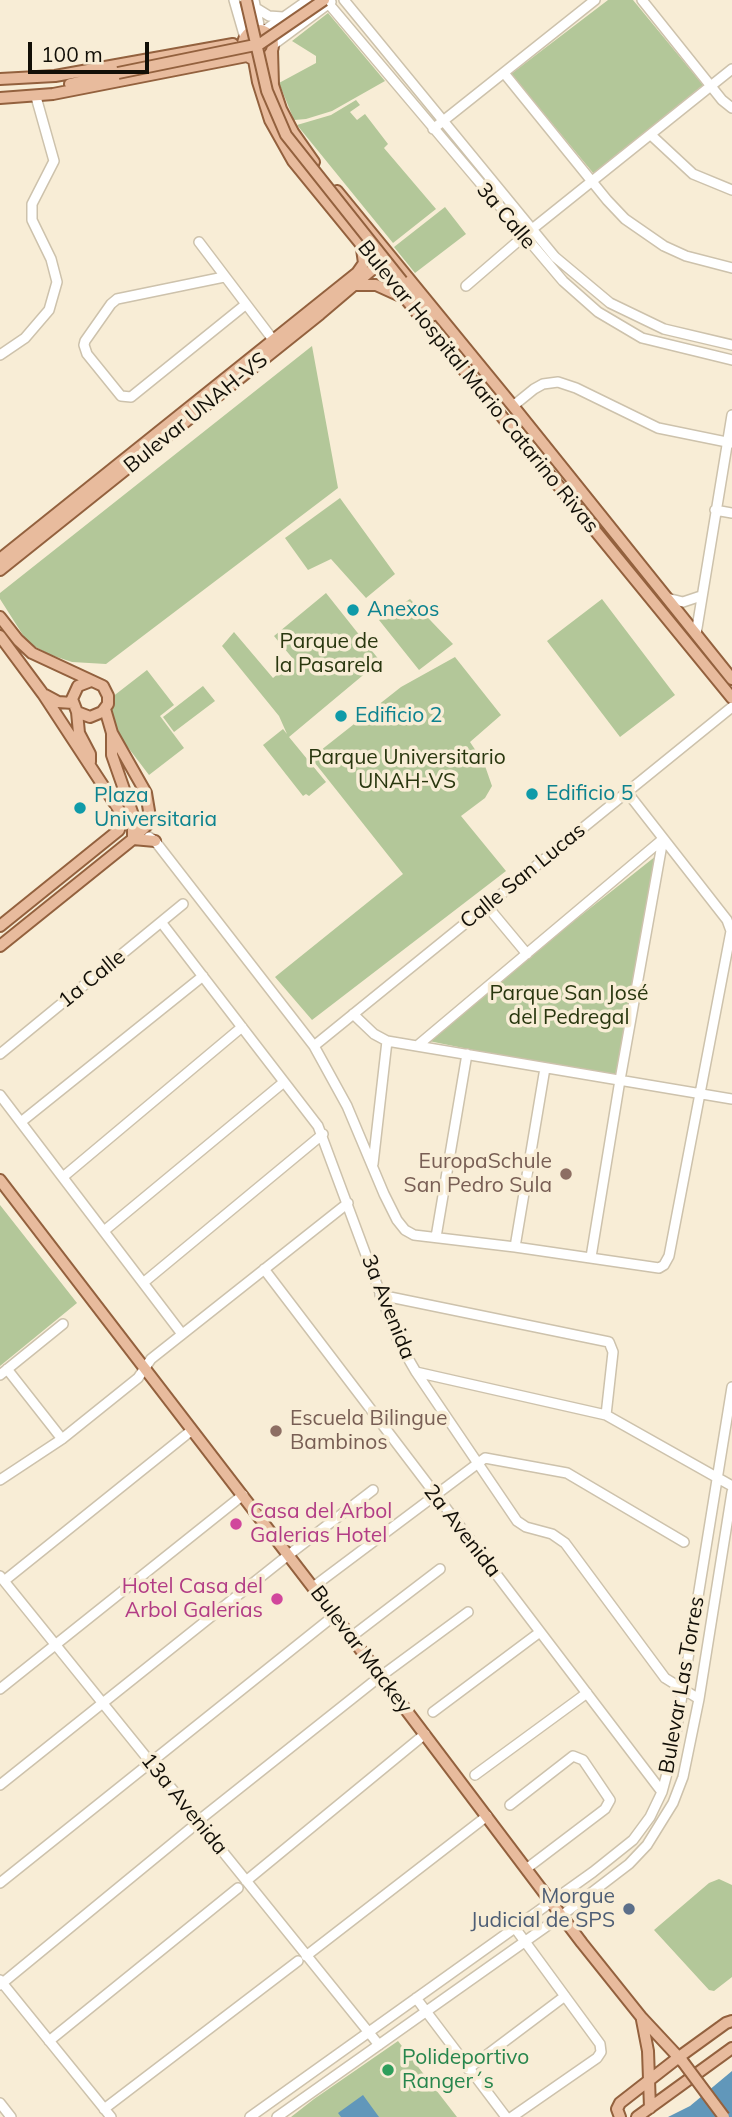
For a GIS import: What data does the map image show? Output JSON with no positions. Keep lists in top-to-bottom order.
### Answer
{
  "streets": {
    "main road": ["Bulevar Hospital Mario Catarino Rivas", "Bulevar UNAH-VS", "Bulevar Mackey"],
    "street": [
      "3a Calle",
      "Calle San Lucas",
      "1a Calle",
      "3a Avenida",
      "2a Avenida",
      "Bulevar Las Torres",
      "13a Avenida"
    ]
  },
  "crossings": [
    ["Bulevar Hospital Mario Catarino Rivas", "Bulevar UNAH-VS"],
    ["1a Calle", "3a Avenida"],
    ["3a Avenida", "Bulevar Las Torres"],
    ["2a Avenida", "Bulevar Las Torres"],
    ["Bulevar Mackey", "Bulevar Las Torres"],
    ["Bulevar Las Torres", "13a Avenida"]
  ],
  "parks": ["Parque de la Pasarela", "Parque Universitario UNAH-VS", "Parque San José del Pedregal"],
  "places": [
    "Anexos",
    "Edificio 2",
    "Edificio 5",
    "Plaza Universitaria",
    "EuropaSchule San Pedro Sula",
    "Escuela Bilingue Bambinos",
    "Casa del Arbol Galerias Hotel",
    "Hotel Casa del Arbol Galerias",
    "Morgue Judicial de SPS",
    "Polideportivo Ranger´s"
  ],
  "scale_bar": "100 m"
}
